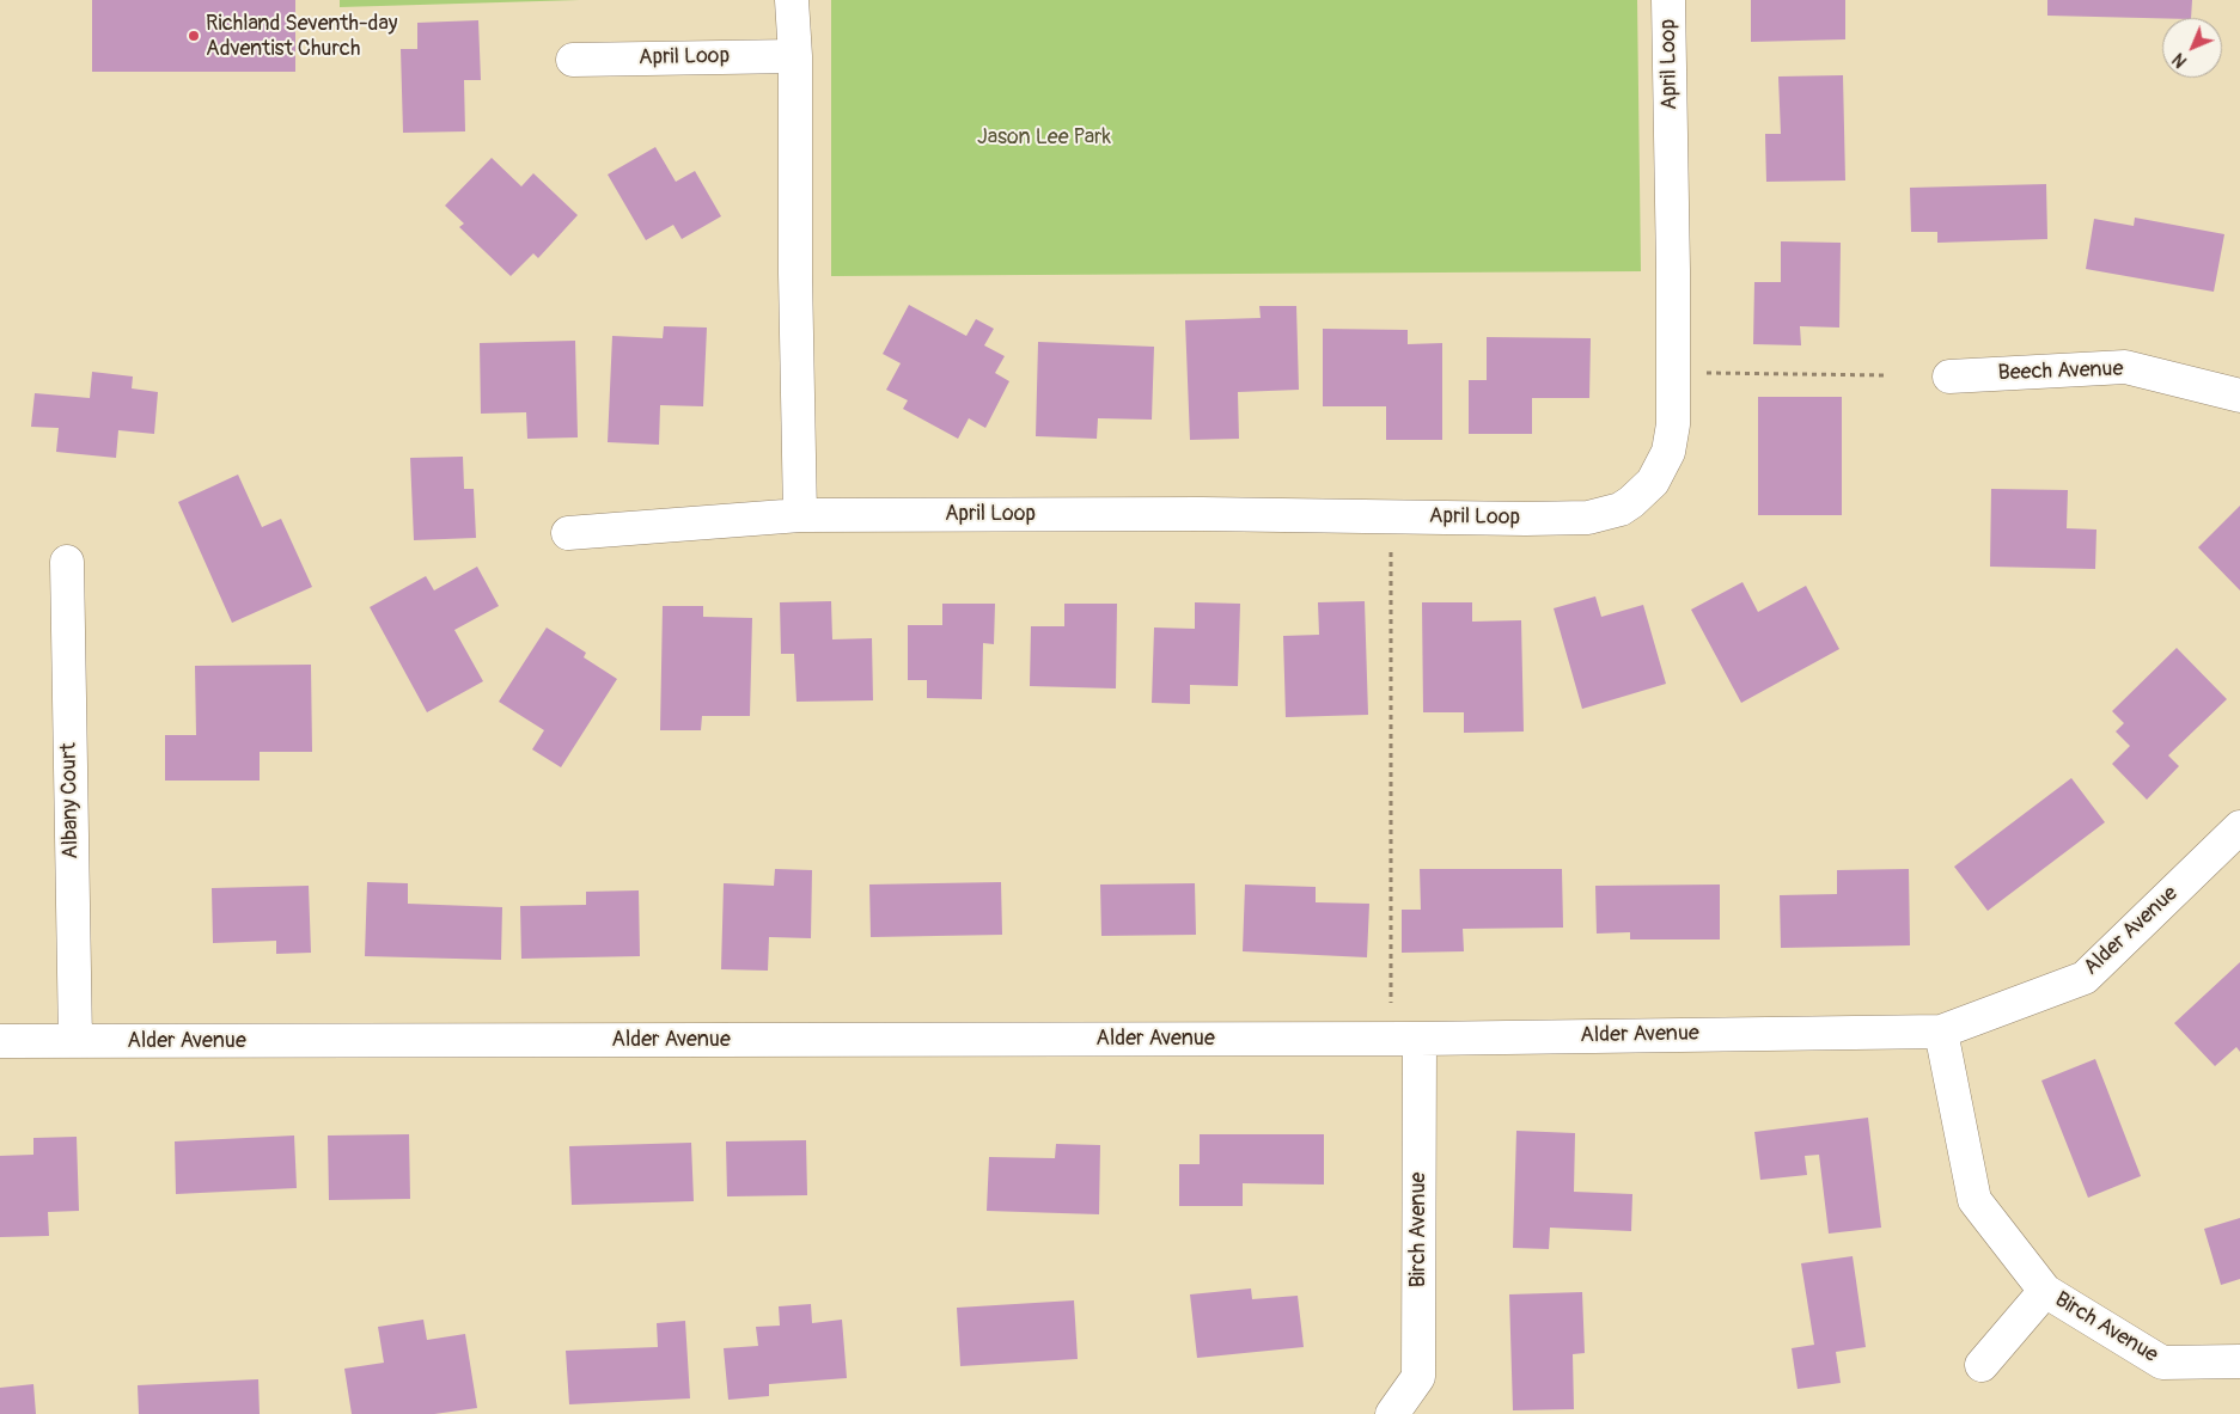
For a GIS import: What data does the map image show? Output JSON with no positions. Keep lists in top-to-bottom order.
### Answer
{
  "streets": {
    "street": [
      "April Loop",
      "Beech Avenue",
      "Albany Court",
      "Alder Avenue",
      "Birch Avenue"
    ]
  },
  "crossings": [
    ["Albany Court", "Alder Avenue"],
    ["Alder Avenue", "Birch Avenue"]
  ],
  "parks": ["Jason Lee Park"],
  "places": ["Richland Seventh-day Adventist Church"],
  "north": "bottom left"
}
